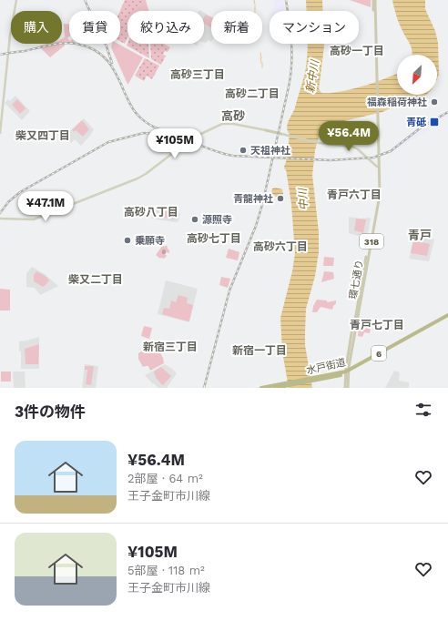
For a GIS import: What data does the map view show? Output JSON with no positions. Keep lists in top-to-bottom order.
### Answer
{
  "streets": {
    "highway": ["6", "水戸街道"],
    "main road": ["318", "環七通り"]
  },
  "districts": [
    "高砂一丁目",
    "高砂三丁目",
    "高砂二丁目",
    "高砂",
    "柴又四丁目",
    "青戸六丁目",
    "高砂八丁目",
    "青戸",
    "高砂七丁目",
    "高砂六丁目",
    "柴又二丁目",
    "青戸七丁目",
    "新宿三丁目",
    "新宿一丁目"
  ],
  "water": ["新中川", "中川"],
  "places": {
    "other": [
      "福森稲荷神社",
      "天祖神社",
      "青龍神社",
      "源照寺",
      "乗願寺"
    ],
    "transit": ["青砥"]
  },
  "north": "bottom left",
  "page": {
    "chip": [
      "購入",
      "賃貸",
      "絞り込み",
      "新着",
      "マンション"
    ],
    "price": ["¥56.4M", "¥105M", "¥47.1M"],
    "heading": "3件の物件",
    "list": [
      {
        "name": "¥56.4M",
        "note": "2部屋 · 64 m² · 王子金町市川線"
      },
      {
        "name": "¥105M",
        "note": "5部屋 · 118 m² · 王子金町市川線"
      }
    ]
  }
}
